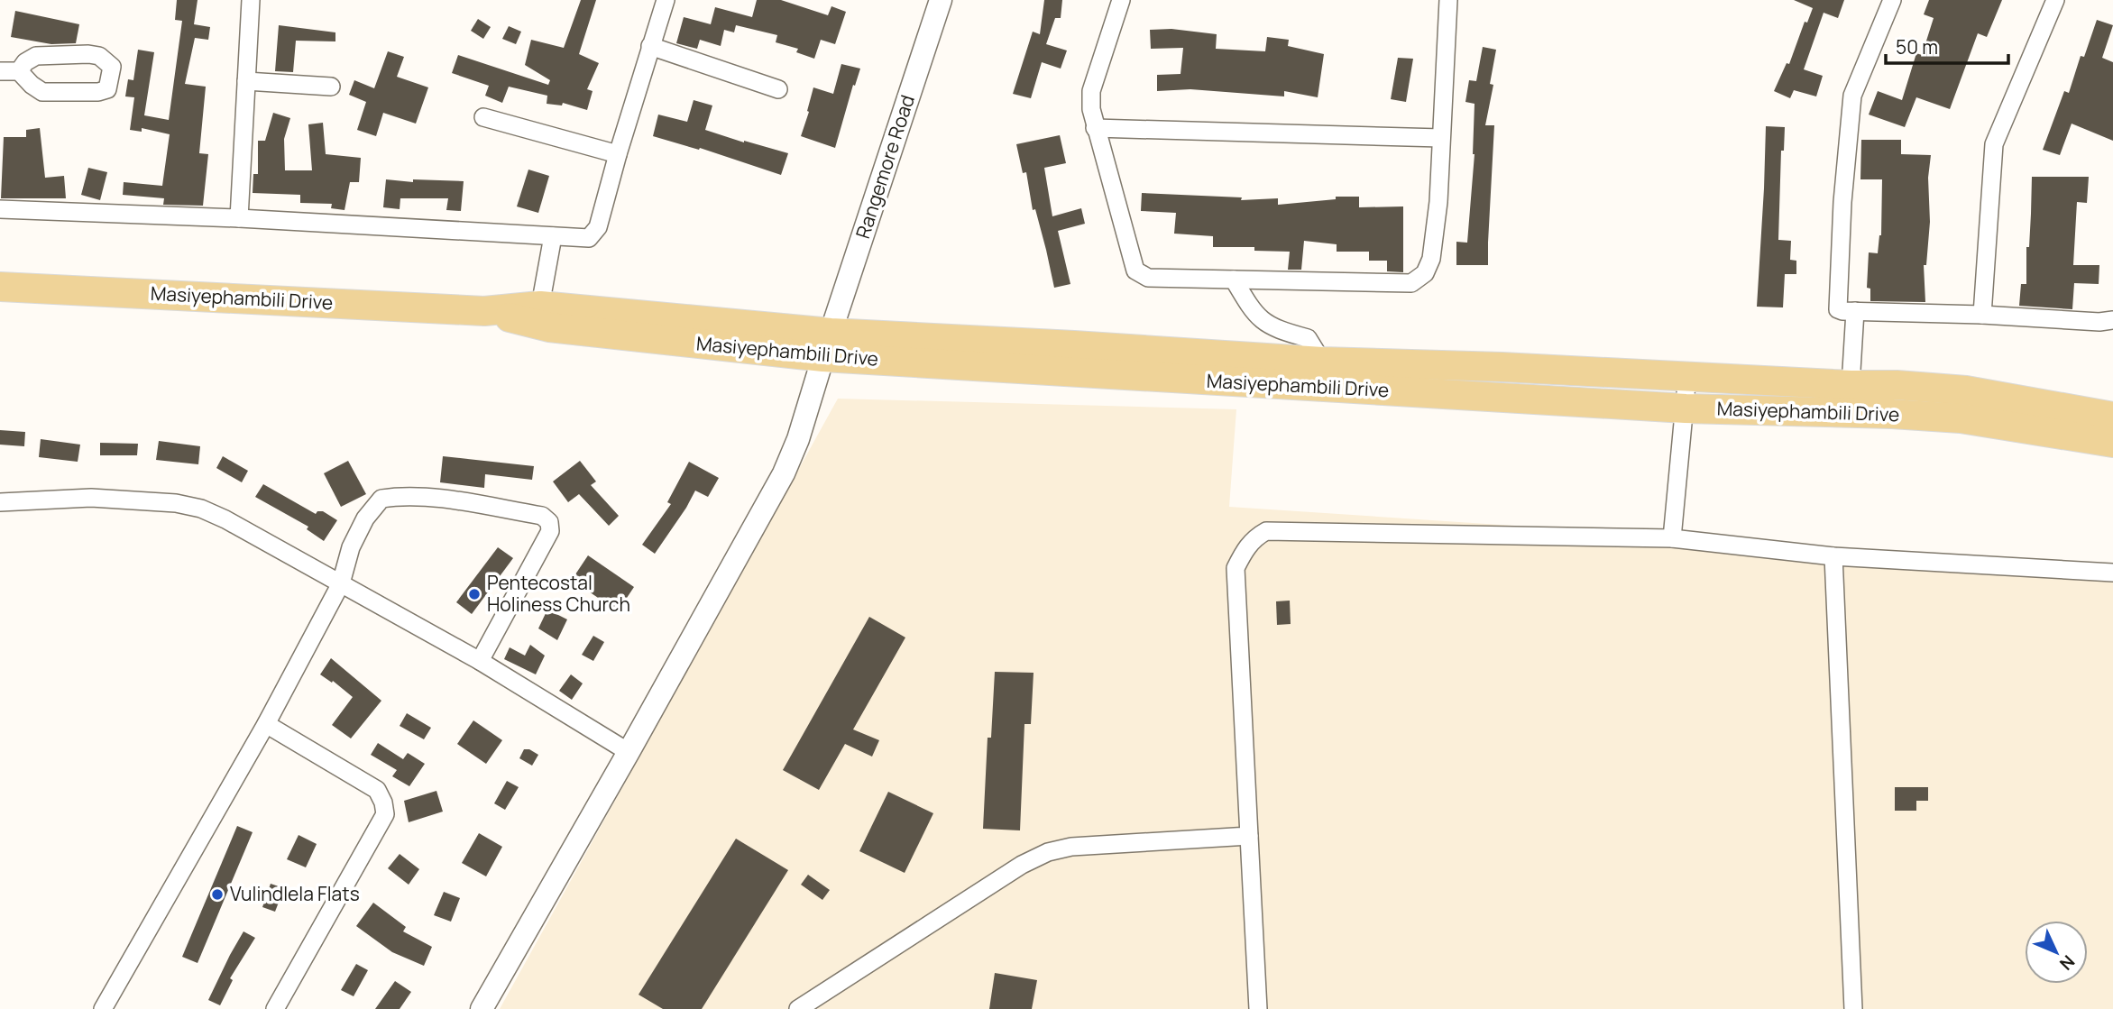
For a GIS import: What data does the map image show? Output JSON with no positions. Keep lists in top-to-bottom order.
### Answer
{
  "streets": {
    "main road": ["Masiyephambili Drive"],
    "street": ["Rangemore Road"]
  },
  "crossings": [
    ["Rangemore Road", "Masiyephambili Drive"]
  ],
  "places": ["Pentecostal Holiness Church", "Vulindlela Flats"],
  "scale_bar": "50 m",
  "north": "bottom right"
}
